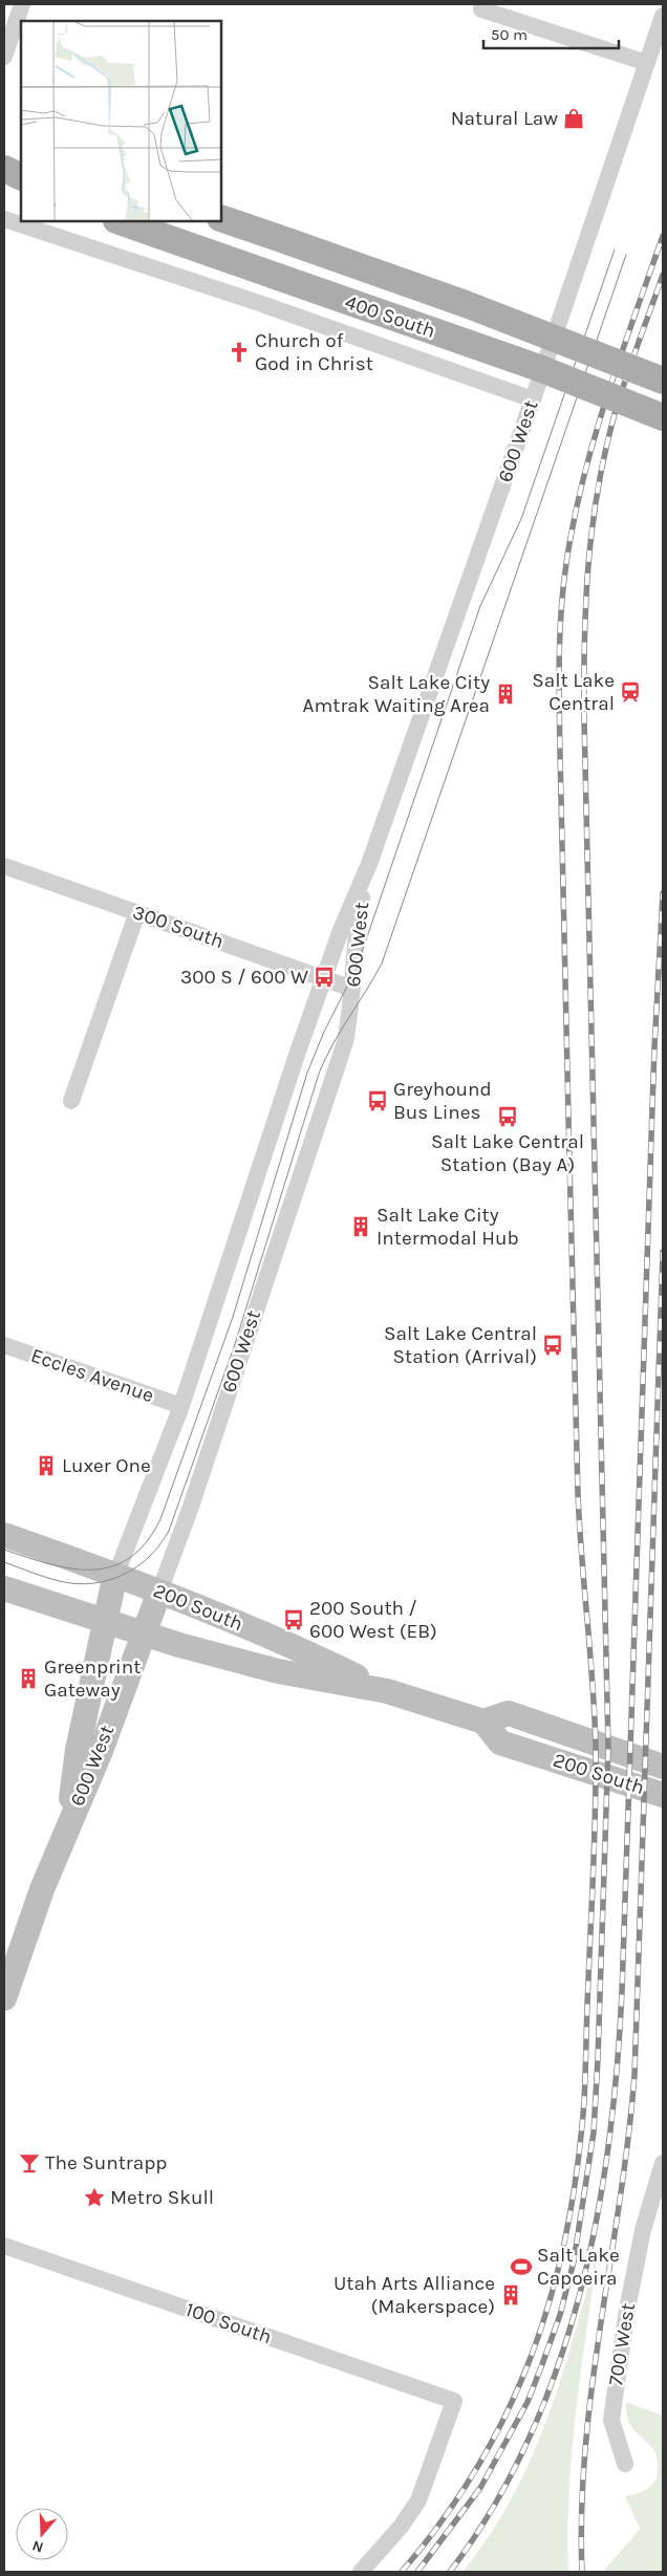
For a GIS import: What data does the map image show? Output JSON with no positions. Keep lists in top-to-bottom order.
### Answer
{
  "streets": {
    "main road": ["400 South"],
    "street": [
      "600 West",
      "300 South",
      "Eccles Avenue",
      "200 South",
      "100 South",
      "700 West"
    ]
  },
  "crossings": [
    ["400 South", "600 West"],
    ["600 West", "300 South"],
    ["600 West", "Eccles Avenue"],
    ["600 West", "200 South"]
  ],
  "places": {
    "shop": ["Natural Law"],
    "church": ["Church of God in Christ"],
    "station": ["Salt Lake Central"],
    "building": [
      "Salt Lake City Amtrak Waiting Area",
      "Salt Lake City Intermodal Hub",
      "Luxer One",
      "Greenprint Gateway",
      "Utah Arts Alliance (Makerspace)"
    ],
    "bus stop": [
      "300 S / 600 W",
      "Greyhound Bus Lines",
      "Salt Lake Central Station (Bay A)",
      "Salt Lake Central Station (Arrival)",
      "200 South / 600 West (EB)"
    ],
    "bar": ["The Suntrapp"],
    "place": ["Metro Skull"],
    "sports": ["Salt Lake Capoeira"]
  },
  "scale_bar": "50 m",
  "north": "bottom"
}
